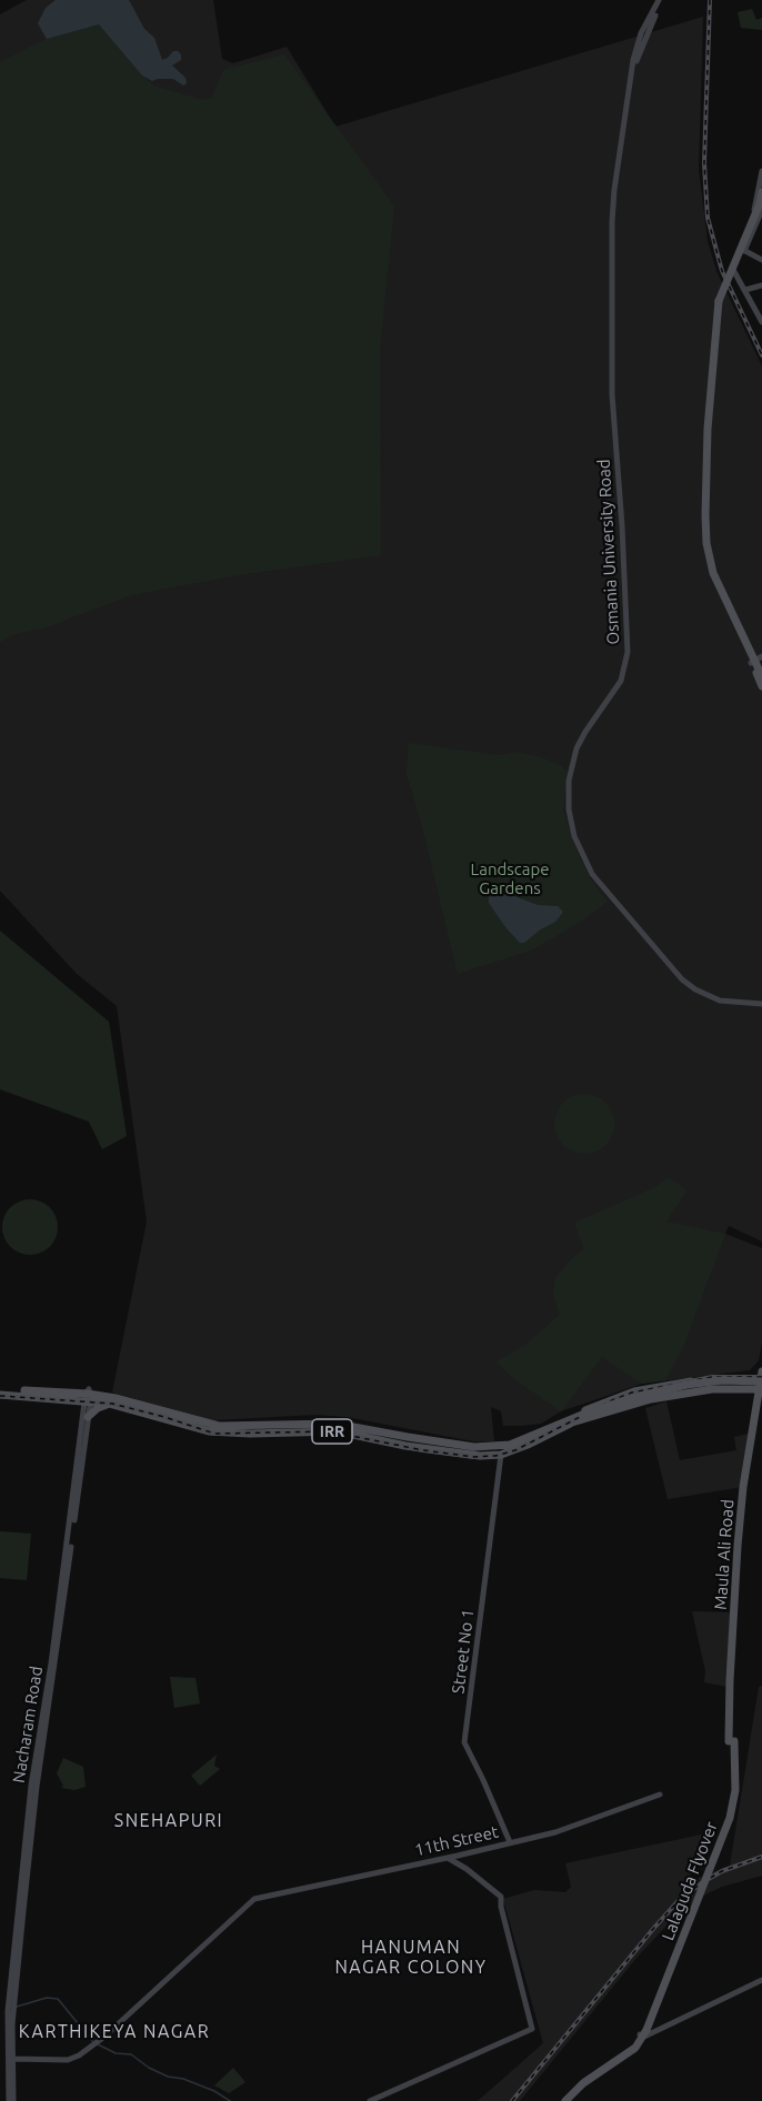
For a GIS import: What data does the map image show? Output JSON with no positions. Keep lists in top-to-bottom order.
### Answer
{
  "streets": {
    "main road": [
      "Osmania University Road",
      "IRR",
      "Maula Ali Road",
      "Street No 1",
      "Nacharam Road",
      "11th Street",
      "Lalaguda Flyover"
    ]
  },
  "crossings": [
    ["IRR", "Maula Ali Road"],
    ["IRR", "Street No 1"],
    ["IRR", "Nacharam Road"],
    ["Maula Ali Road", "Lalaguda Flyover"],
    ["Street No 1", "11th Street"],
    ["Nacharam Road", "11th Street"]
  ],
  "districts": ["SNEHAPURI", "HANUMAN NAGAR COLONY", "KARTHIKEYA NAGAR"],
  "parks": ["Landscape Gardens"]
}
